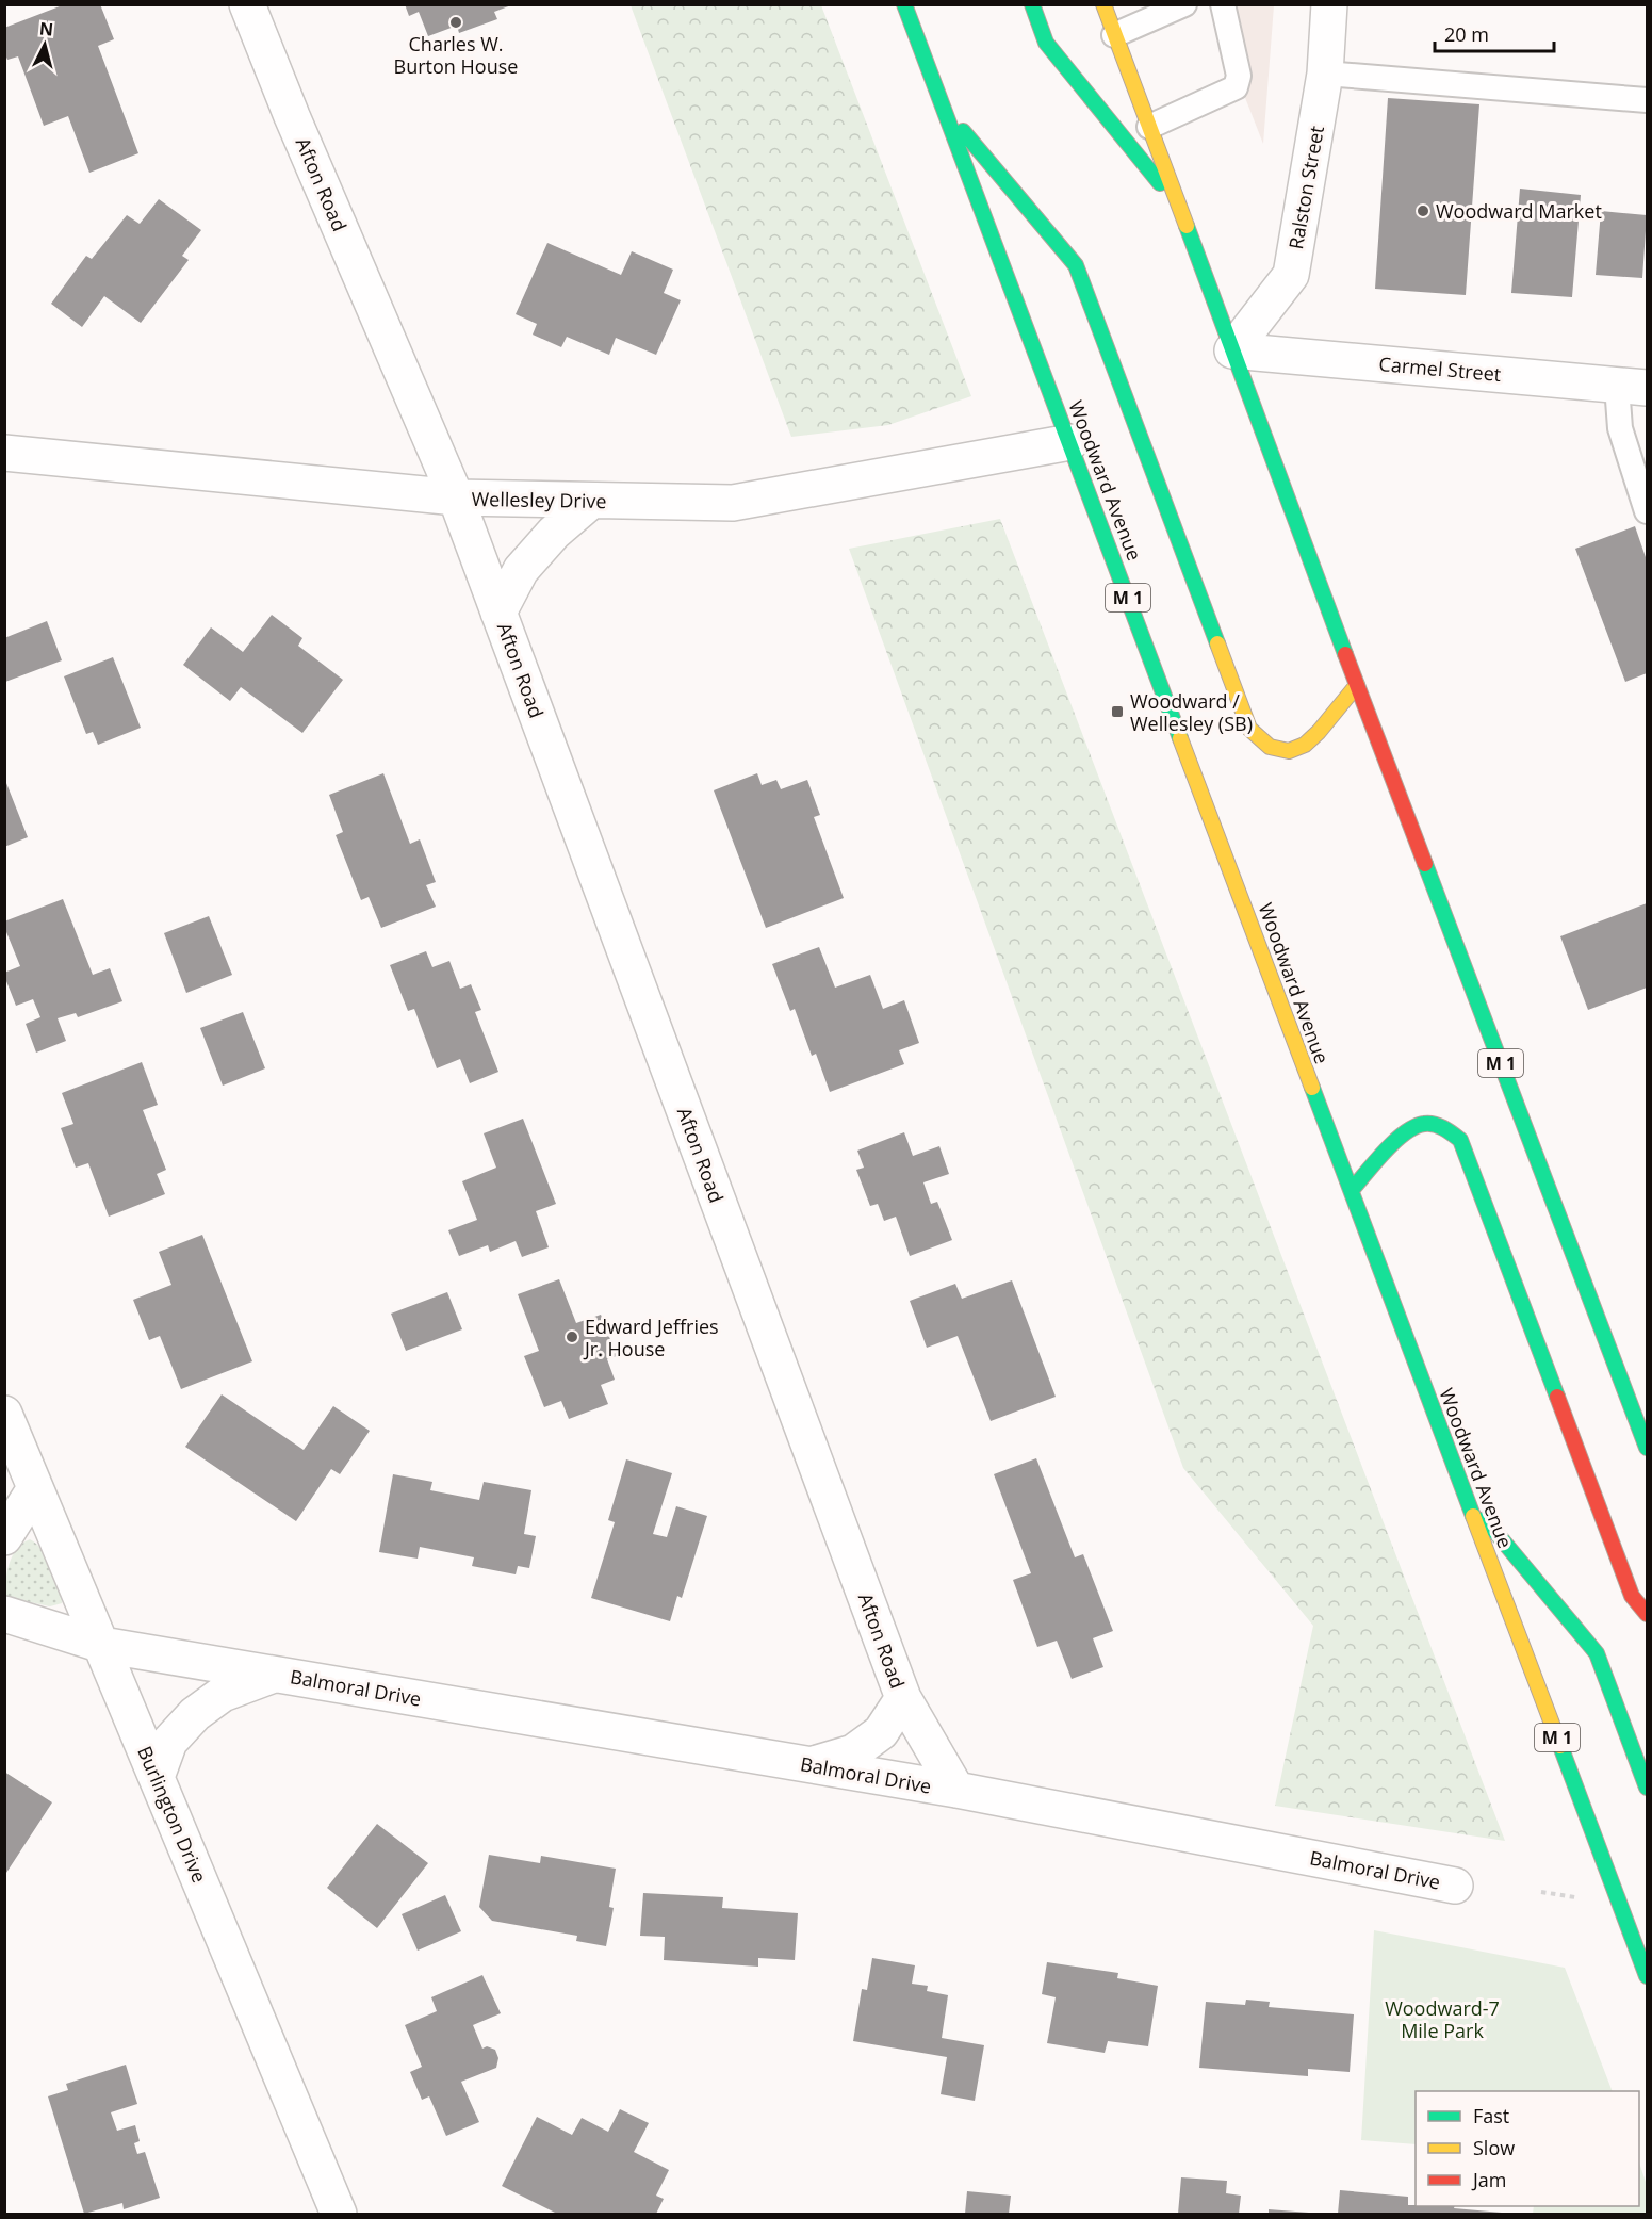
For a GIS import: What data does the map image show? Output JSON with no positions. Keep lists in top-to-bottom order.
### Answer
{
  "streets": {
    "main road": ["Woodward Avenue", "M 1"],
    "street": [
      "Afton Road",
      "Ralston Street",
      "Carmel Street",
      "Wellesley Drive",
      "Balmoral Drive",
      "Burlington Drive"
    ]
  },
  "crossings": [
    ["Afton Road", "Wellesley Drive"],
    ["Afton Road", "Balmoral Drive"],
    ["Ralston Street", "Carmel Street"],
    ["Ralston Street", "M 1"],
    ["Carmel Street", "M 1"],
    ["Woodward Avenue", "Wellesley Drive"],
    ["Balmoral Drive", "Burlington Drive"]
  ],
  "parks": ["Woodward-7 Mile Park"],
  "places": {
    "other": ["Charles W. Burton House", "Woodward Market", "Edward Jeffries Jr. House"],
    "transit": ["Woodward / Wellesley (SB)"]
  },
  "legend": ["Fast", "Slow", "Jam"],
  "scale_bar": "20 m",
  "north": "top"
}
